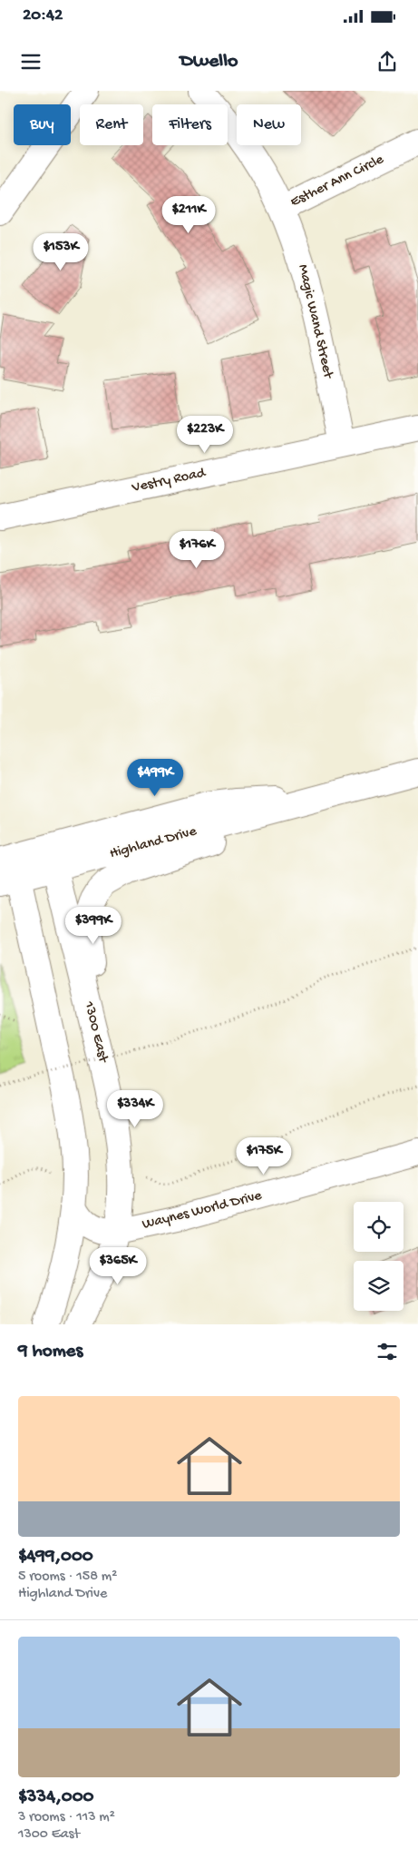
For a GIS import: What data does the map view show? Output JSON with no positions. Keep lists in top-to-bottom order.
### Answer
{
  "streets": {
    "main road": [
      "Esther Ann Circle",
      "Magic Wand Street",
      "Vestry Road",
      "Highland Drive",
      "1300 East",
      "Waynes World Drive"
    ]
  },
  "crossings": [
    ["Esther Ann Circle", "Magic Wand Street"],
    ["Magic Wand Street", "Vestry Road"],
    ["Highland Drive", "1300 East"],
    ["1300 East", "Waynes World Drive"]
  ],
  "page": {
    "status": "20:42",
    "header": "Dwello",
    "chip": [
      "Buy",
      "Rent",
      "Filters",
      "New"
    ],
    "price": [
      "$211K",
      "$153K",
      "$223K",
      "$176K",
      "$499K",
      "$399K",
      "$334K",
      "$175K",
      "$365K"
    ],
    "heading": "9 homes",
    "list": [
      {
        "name": "$499,000",
        "note": "5 rooms · 158 m² · Highland Drive"
      },
      {
        "name": "$334,000",
        "note": "3 rooms · 113 m² · 1300 East"
      }
    ]
  }
}
